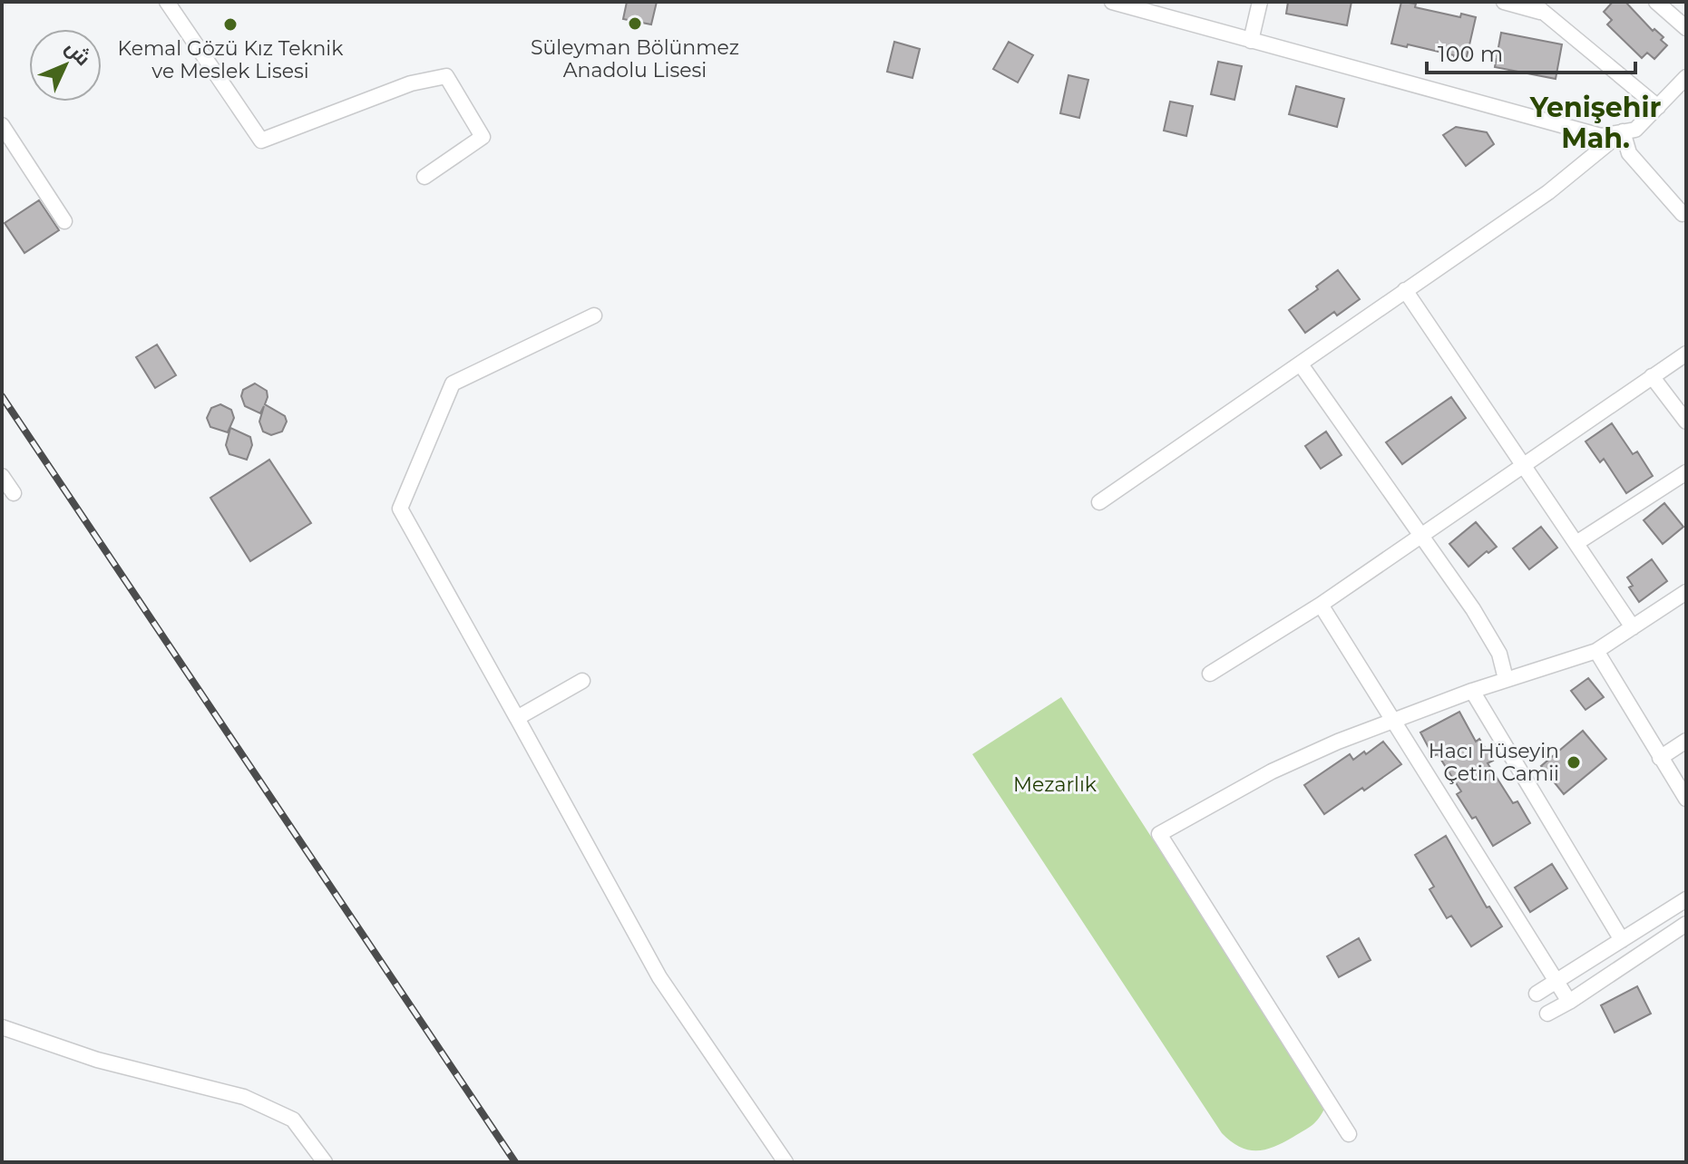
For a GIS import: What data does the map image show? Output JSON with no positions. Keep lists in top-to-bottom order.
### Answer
{
  "districts": ["Yenişehir Mah."],
  "parks": ["Mezarlık"],
  "places": ["Süleyman Bölünmez Anadolu Lisesi", "Kemal Gözü Kız Teknik ve Meslek Lisesi", "Hacı Hüseyin Çetin Camii"],
  "scale_bar": "100 m",
  "north": "top right"
}
